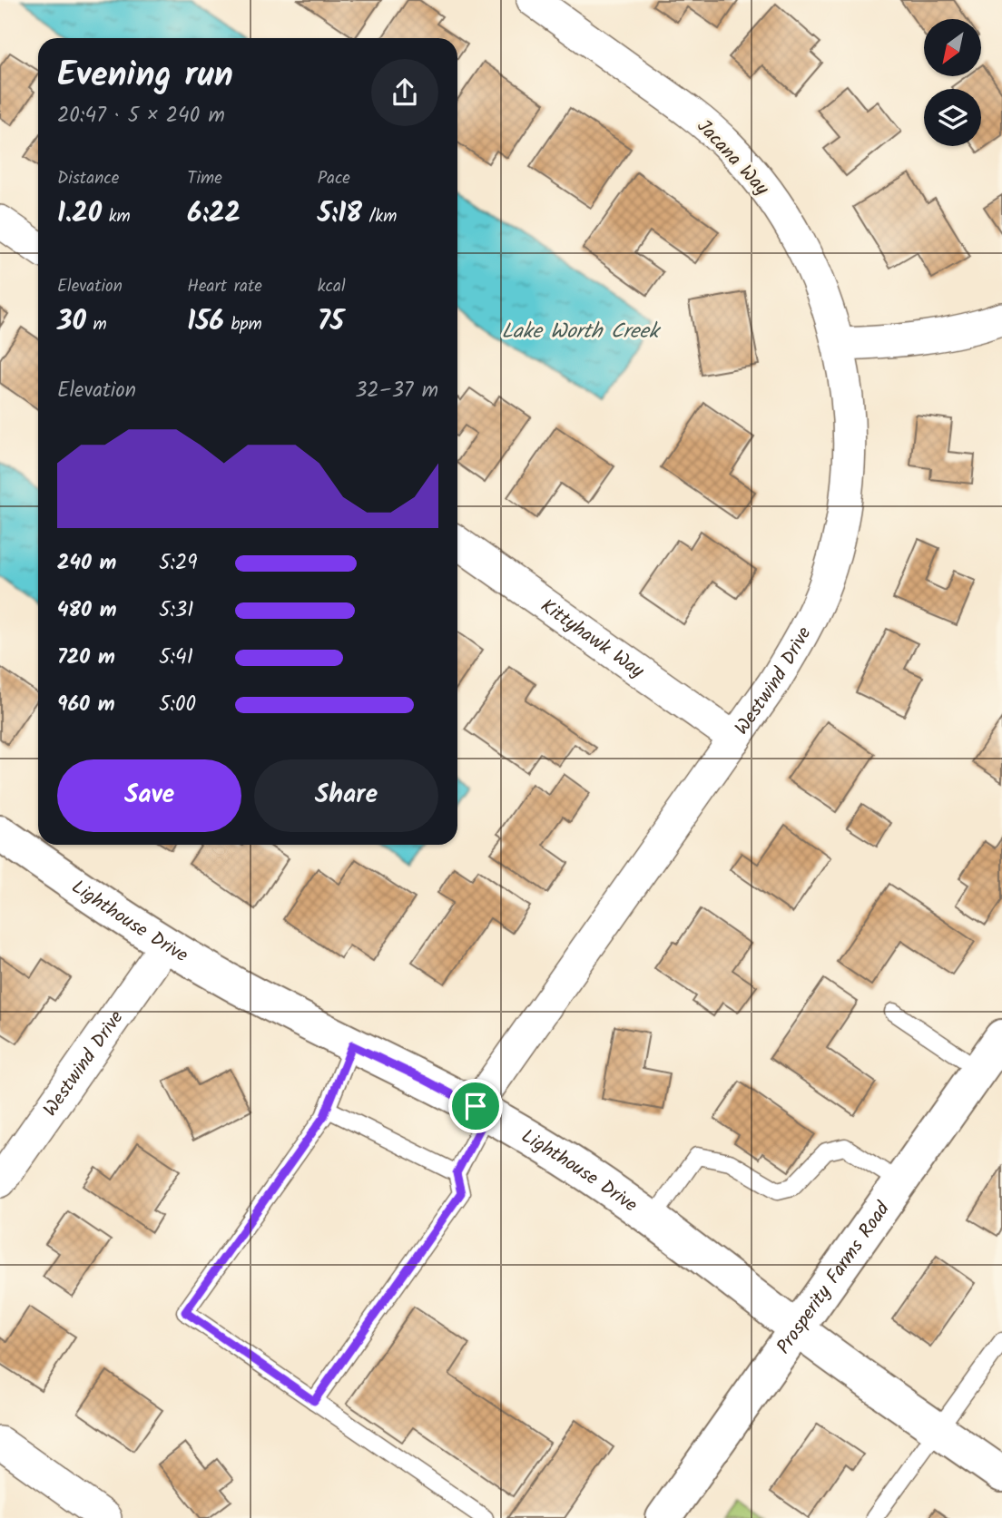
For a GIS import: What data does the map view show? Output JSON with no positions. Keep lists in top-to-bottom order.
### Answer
{
  "streets": {
    "street": [
      "Jacana Way",
      "Kittyhawk Way",
      "Westwind Drive",
      "Lighthouse Drive",
      "Prosperity Farms Road"
    ]
  },
  "crossings": [
    ["Jacana Way", "Westwind Drive"],
    ["Kittyhawk Way", "Westwind Drive"],
    ["Westwind Drive", "Lighthouse Drive"],
    ["Lighthouse Drive", "Prosperity Farms Road"]
  ],
  "water": ["Lake Worth Creek"],
  "north": "bottom left",
  "page": {
    "heading": ["Evening run", "20:47 · 5 × 240 m"],
    "stats": [
      ["Distance", "1.20 km"],
      ["Time", "6:22"],
      ["Pace", "5:18 /km"],
      ["Elevation", "30 m"],
      ["Heart rate", "156 bpm"],
      ["kcal", "75"]
    ],
    "chart": ["Elevation", "32–37 m"],
    "list": [
      {
        "name": "240 m",
        "note": "5:29"
      },
      {
        "name": "480 m",
        "note": "5:31"
      },
      {
        "name": "720 m",
        "note": "5:41"
      },
      {
        "name": "960 m",
        "note": "5:00"
      }
    ],
    "buttons": ["Save", "Share"]
  }
}
